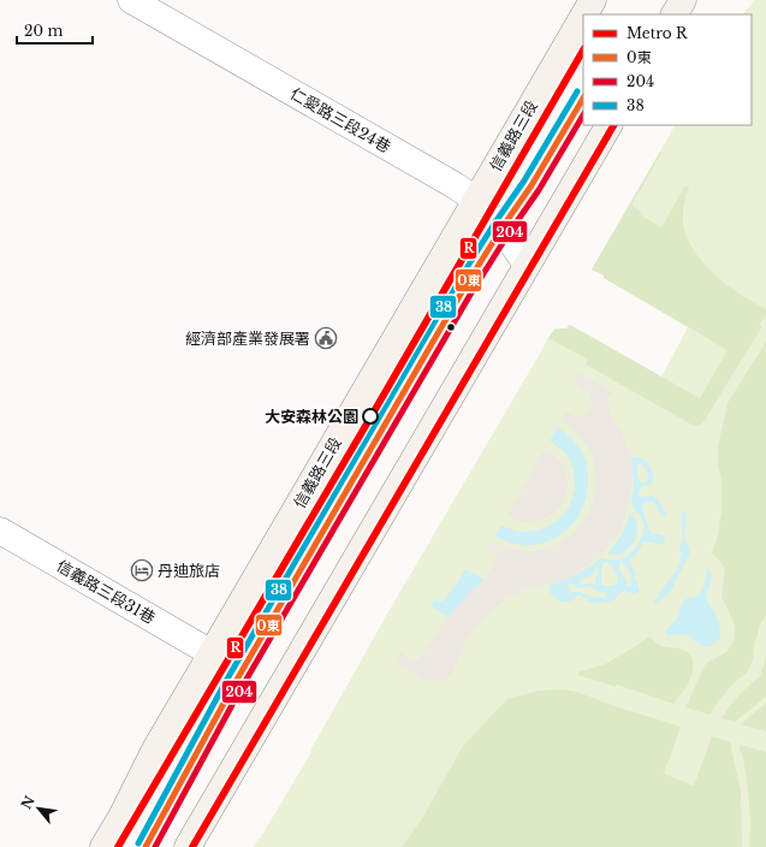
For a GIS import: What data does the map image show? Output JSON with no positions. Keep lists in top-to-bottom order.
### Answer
{
  "streets": {
    "main road": ["信義路三段"],
    "street": ["仁愛路三段24巷", "信義路三段31巷"]
  },
  "crossings": [
    ["仁愛路三段24巷", "信義路三段"],
    ["信義路三段", "信義路三段31巷"]
  ],
  "places": {
    "public building": ["經濟部產業發展署"],
    "other": ["大安森林公園"],
    "hotel": ["丹迪旅店"]
  },
  "lines": [
    "metro line R",
    "transit line 38",
    "transit line 0東",
    "transit line 204"
  ],
  "legend": [
    "Metro R",
    "0東",
    "204",
    "38"
  ],
  "scale_bar": "20 m",
  "north": "top left"
}
